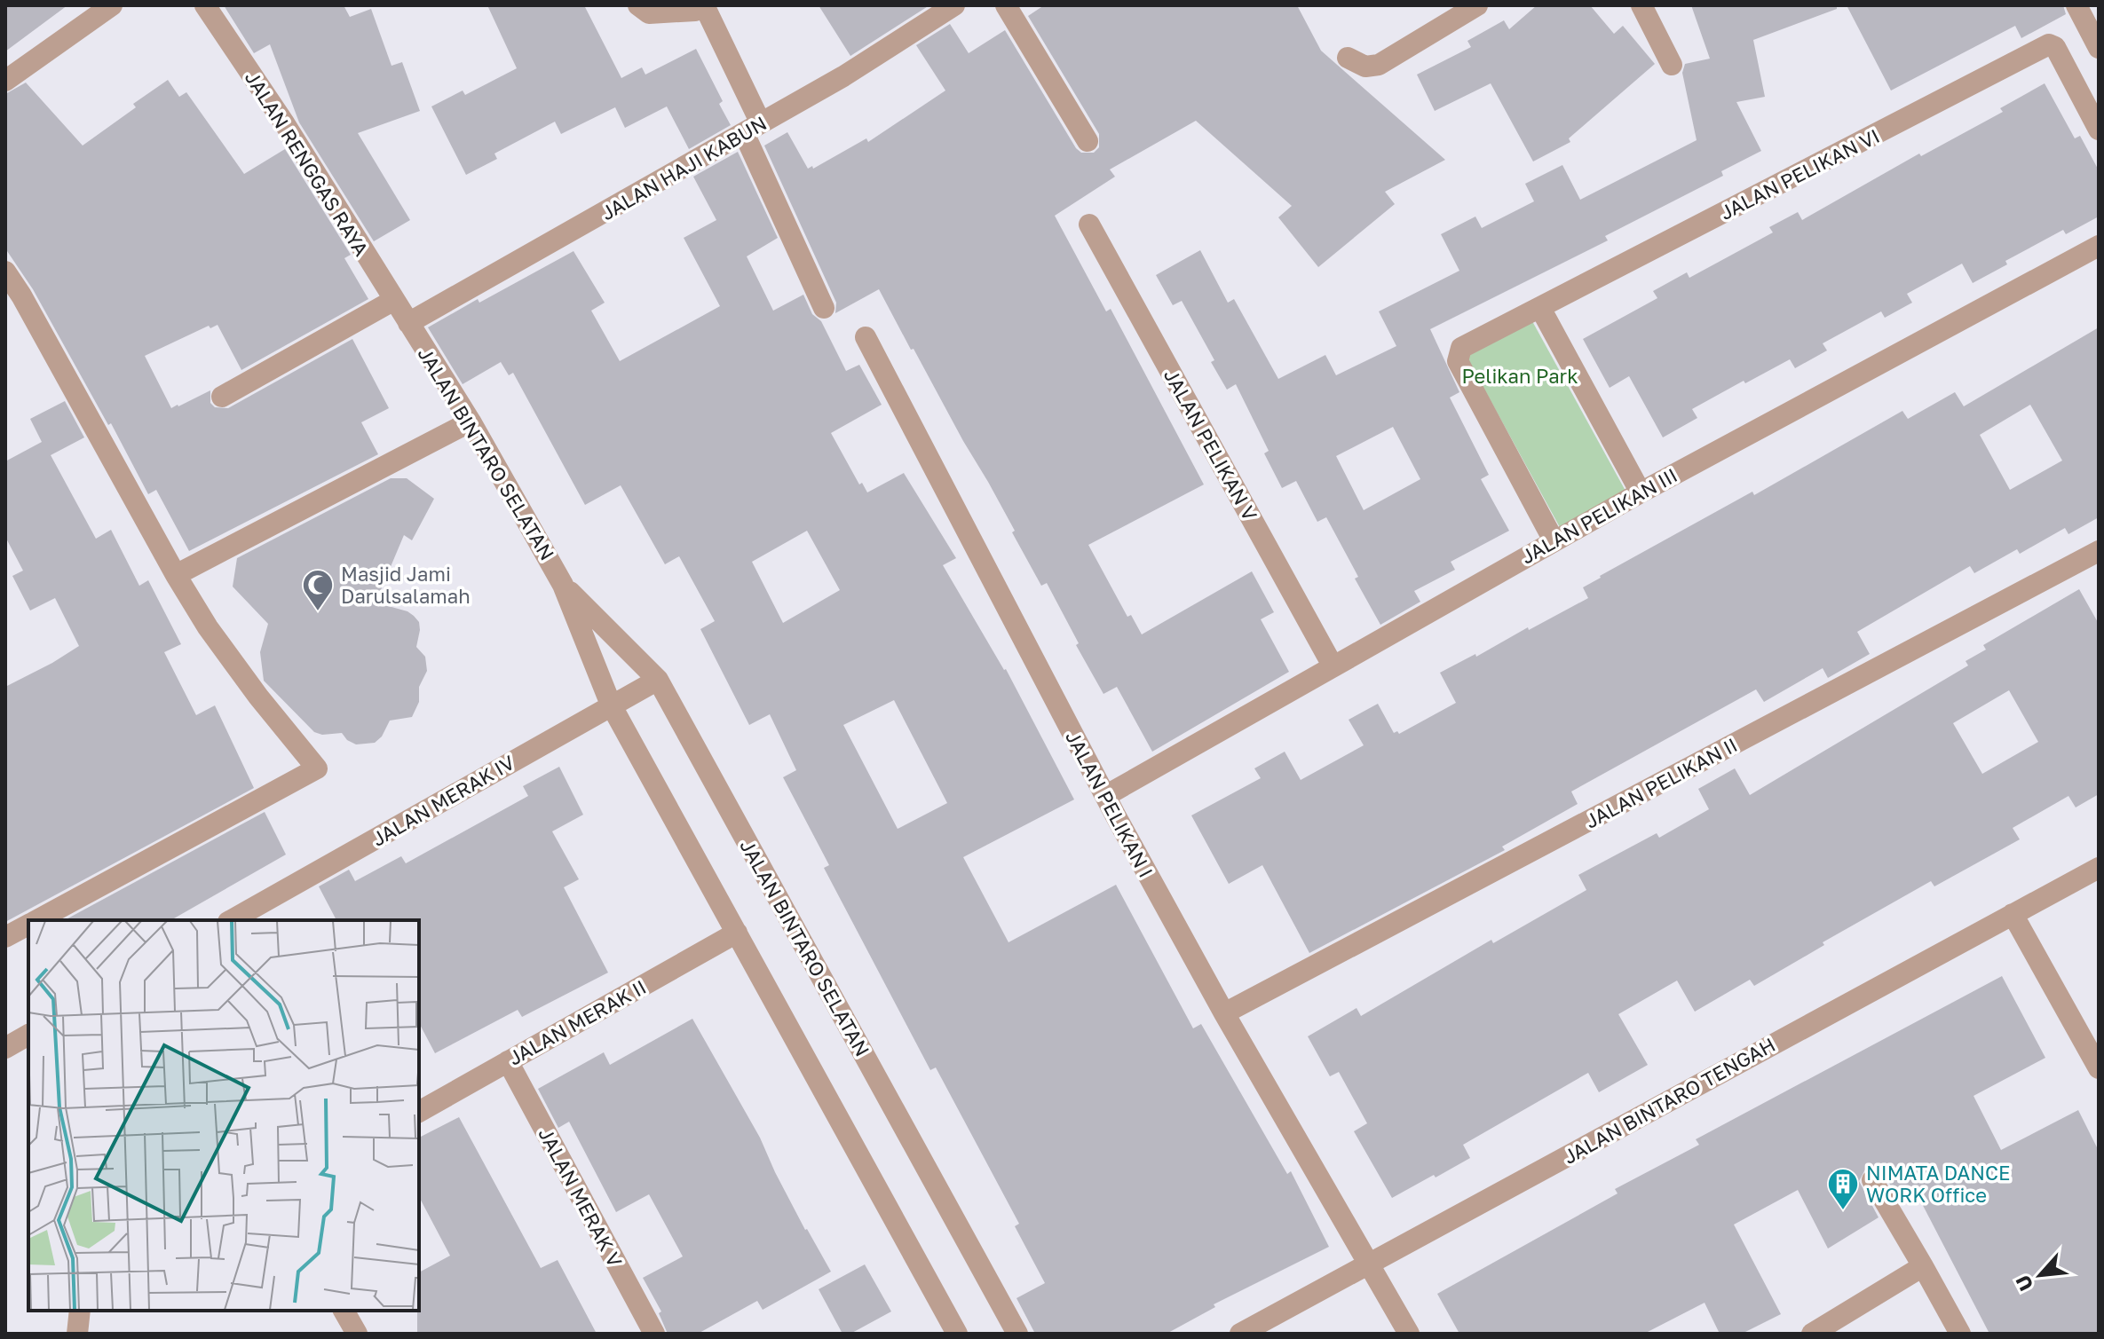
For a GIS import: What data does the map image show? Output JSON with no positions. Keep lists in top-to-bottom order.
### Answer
{
  "streets": {
    "street": [
      "JALAN RENGGAS RAYA",
      "JALAN HAJI KABUN",
      "JALAN PELIKAN VI",
      "JALAN PELIKAN V",
      "JALAN BINTARO SELATAN",
      "JALAN PELIKAN III",
      "JALAN PELIKAN II",
      "JALAN MERAK IV",
      "JALAN PELIKAN I",
      "JALAN MERAK II",
      "JALAN BINTARO TENGAH",
      "JALAN MERAK V"
    ]
  },
  "crossings": [
    ["JALAN RENGGAS RAYA", "JALAN HAJI KABUN"],
    ["JALAN RENGGAS RAYA", "JALAN BINTARO SELATAN"],
    ["JALAN HAJI KABUN", "JALAN BINTARO SELATAN"],
    ["JALAN PELIKAN VI", "JALAN PELIKAN III"],
    ["JALAN PELIKAN V", "JALAN PELIKAN III"],
    ["JALAN BINTARO SELATAN", "JALAN MERAK IV"],
    ["JALAN BINTARO SELATAN", "JALAN MERAK II"],
    ["JALAN PELIKAN III", "JALAN PELIKAN I"],
    ["JALAN PELIKAN II", "JALAN PELIKAN I"],
    ["JALAN PELIKAN I", "JALAN BINTARO TENGAH"],
    ["JALAN MERAK II", "JALAN MERAK V"]
  ],
  "parks": ["Pelikan Park"],
  "places": {
    "mosque": ["Masjid Jami Darulsalamah"],
    "building": ["NIMATA DANCE WORK Office"]
  },
  "north": "bottom left"
}
